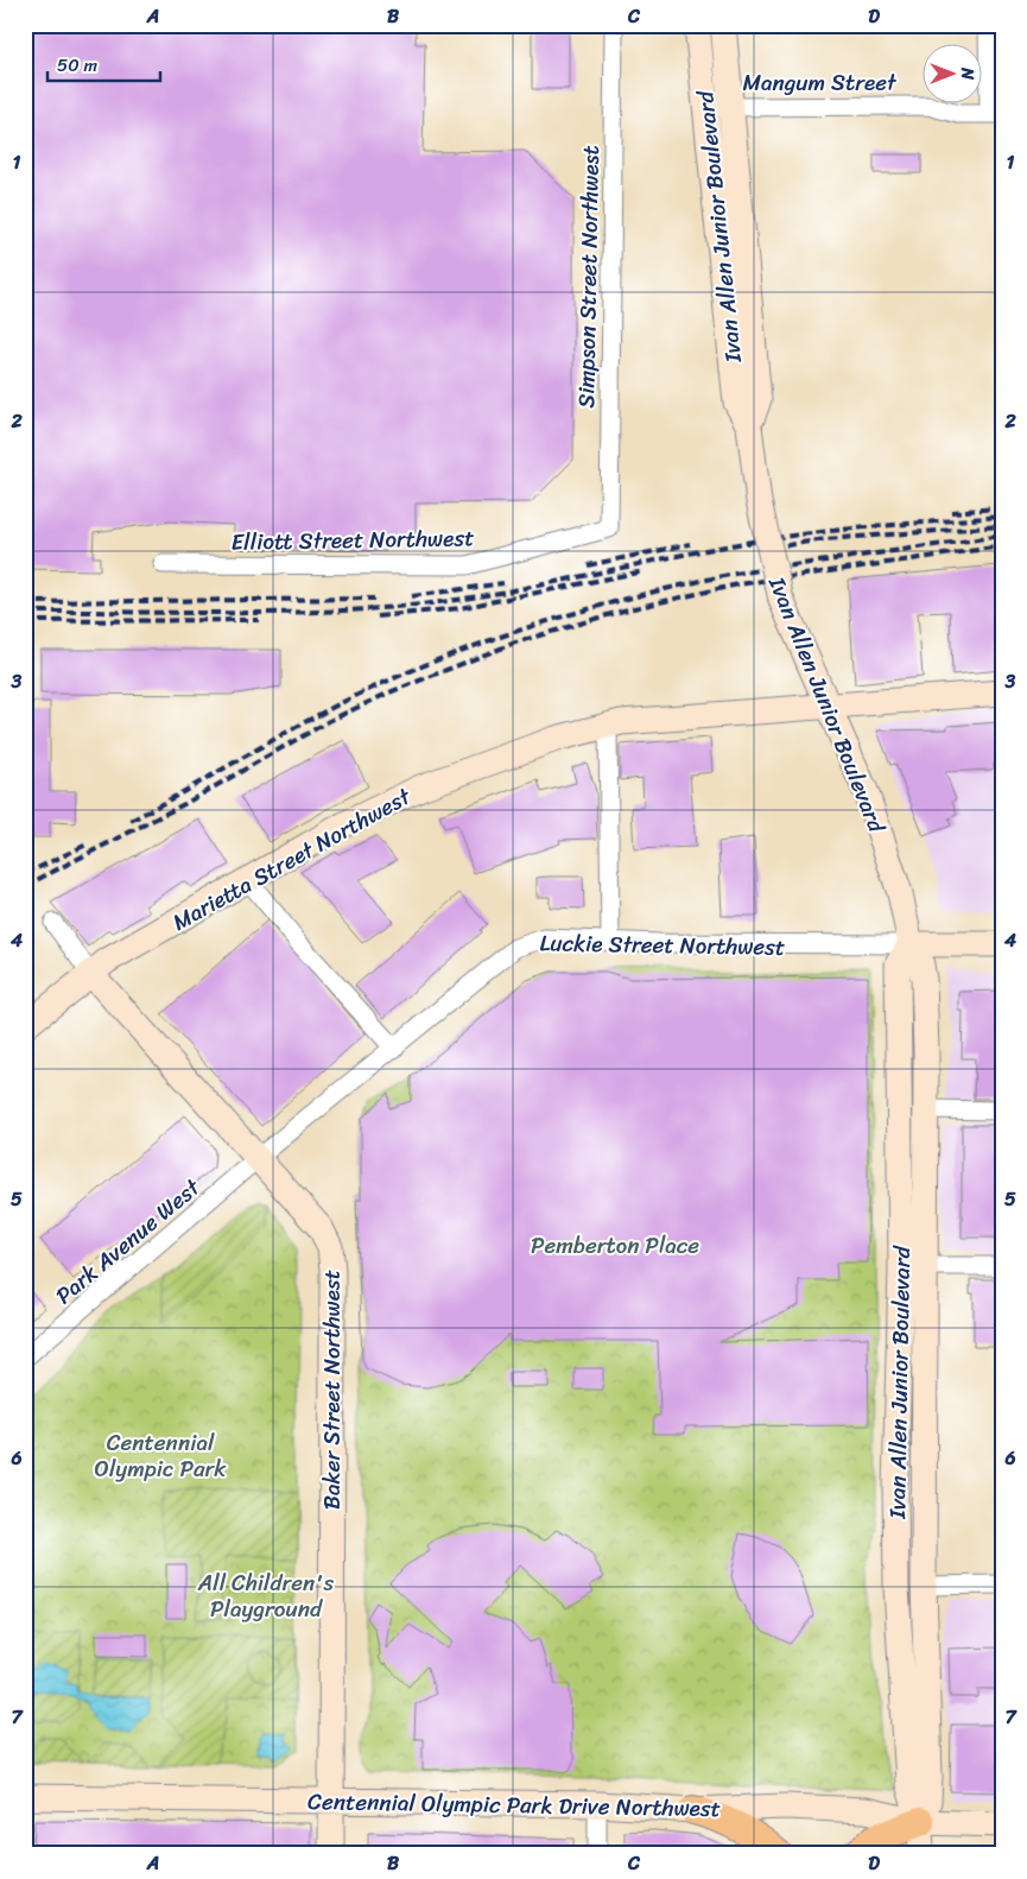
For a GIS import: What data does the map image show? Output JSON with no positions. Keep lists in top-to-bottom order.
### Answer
{
  "streets": {
    "main road": [
      "Ivan Allen Junior Boulevard",
      "Marietta Street Northwest",
      "Luckie Street Northwest",
      "Baker Street Northwest",
      "Centennial Olympic Park Drive Northwest"
    ],
    "street": [
      "Mangum Street",
      "Simpson Street Northwest",
      "Elliott Street Northwest",
      "Park Avenue West"
    ]
  },
  "crossings": [
    ["Mangum Street", "Ivan Allen Junior Boulevard"],
    ["Ivan Allen Junior Boulevard", "Marietta Street Northwest"],
    ["Ivan Allen Junior Boulevard", "Luckie Street Northwest"],
    ["Ivan Allen Junior Boulevard", "Centennial Olympic Park Drive Northwest"],
    ["Simpson Street Northwest", "Elliott Street Northwest"],
    ["Marietta Street Northwest", "Baker Street Northwest"],
    ["Luckie Street Northwest", "Park Avenue West"],
    ["Luckie Street Northwest", "Baker Street Northwest"],
    ["Park Avenue West", "Baker Street Northwest"],
    ["Baker Street Northwest", "Centennial Olympic Park Drive Northwest"]
  ],
  "parks": ["Pemberton Place", "Centennial Olympic Park", "All Children's Playground"],
  "scale_bar": "50 m",
  "north": "right",
  "grid": {
    "columns": [
      "A",
      "B",
      "C",
      "D"
    ],
    "rows": [
      "1",
      "2",
      "3",
      "4",
      "5",
      "6",
      "7"
    ]
  }
}
